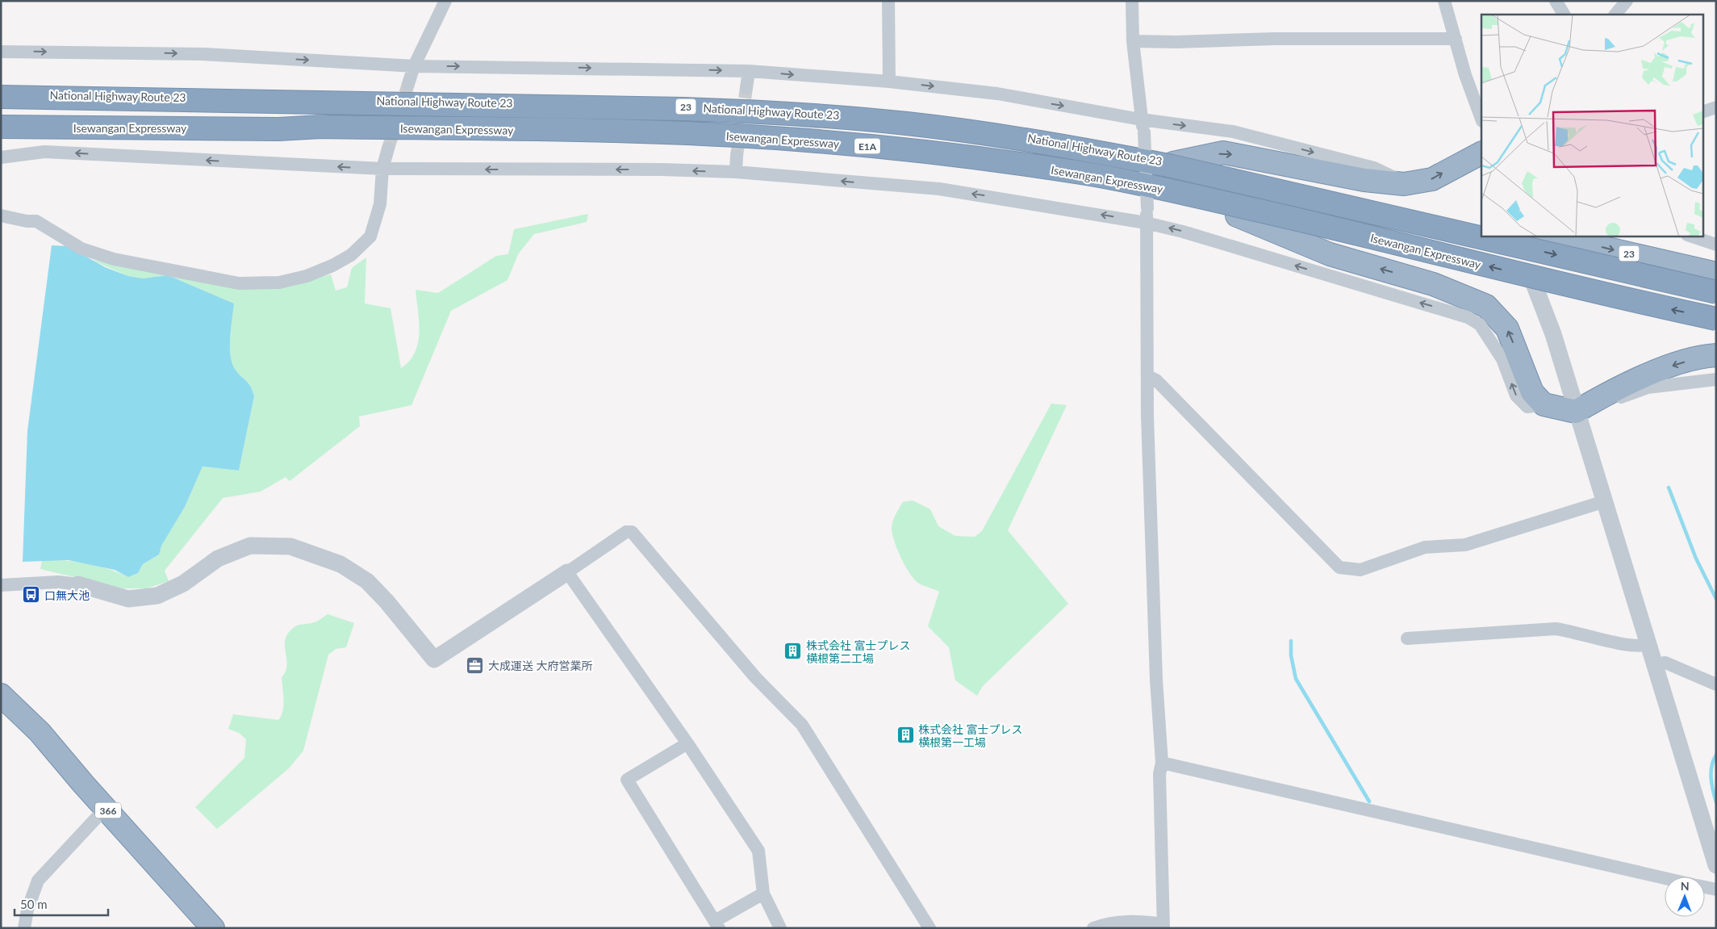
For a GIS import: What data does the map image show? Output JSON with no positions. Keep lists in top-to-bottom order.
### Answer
{
  "streets": {
    "highway": [
      "National Highway Route 23",
      "23",
      "Isewangan Expressway",
      "E1A",
      "366"
    ]
  },
  "places": {
    "bus stop": ["口無大池"],
    "building": ["株式会社 富士プレス 横根第二工場", "株式会社 富士プレス 横根第一工場"],
    "office": ["大成運送 大府営業所"]
  },
  "scale_bar": "50 m",
  "north": "top"
}
